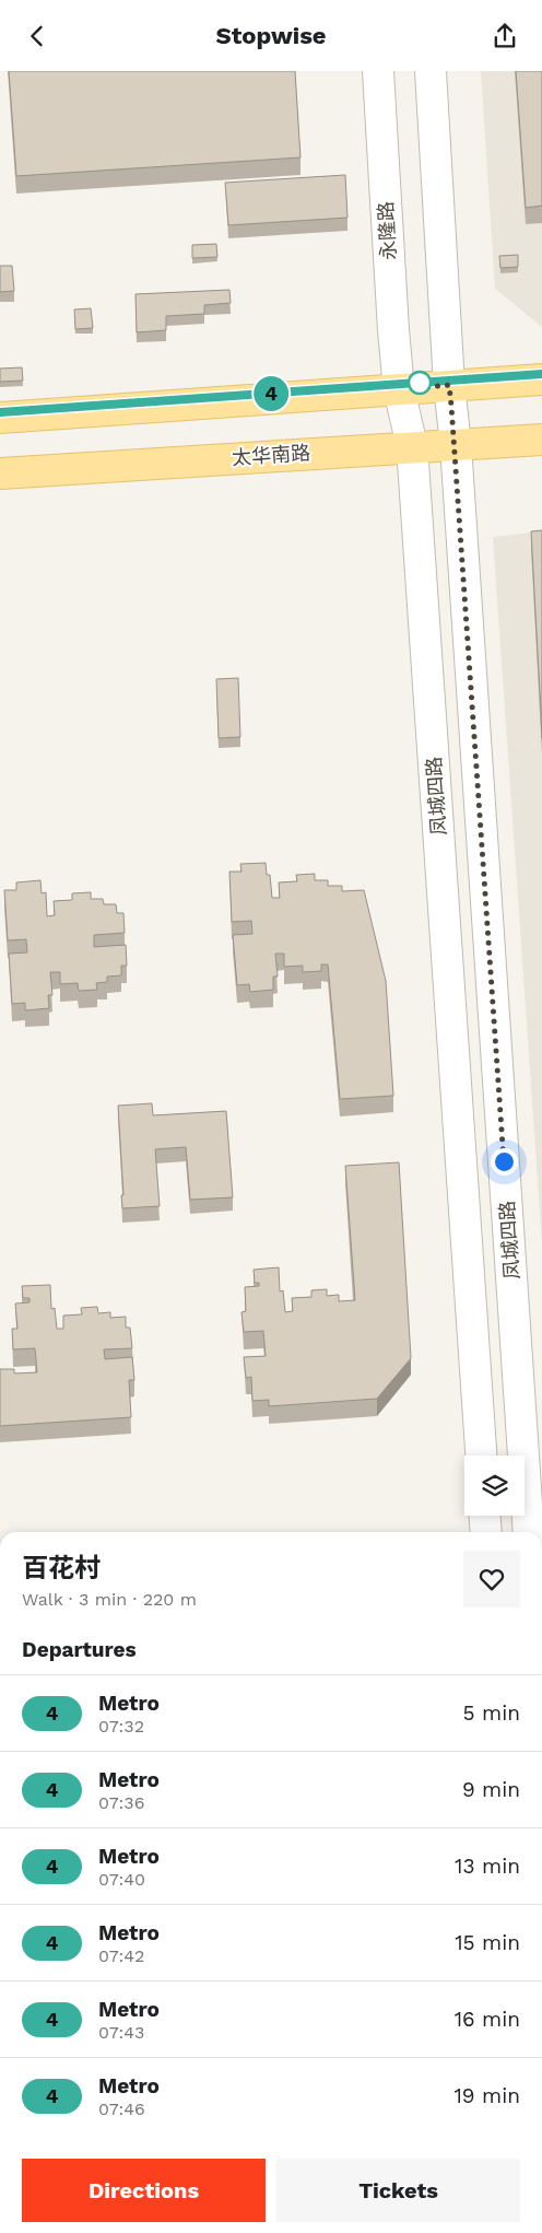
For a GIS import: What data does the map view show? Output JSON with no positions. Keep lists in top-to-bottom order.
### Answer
{
  "streets": {
    "main road": ["太华南路"],
    "street": ["永隆路", "凤城四路"]
  },
  "crossings": [
    ["永隆路", "凤城四路"],
    ["太华南路", "凤城四路"]
  ],
  "lines": ["metro line 4"],
  "page": {
    "header": "Stopwise",
    "on_map": "4",
    "heading": [
      ["百花村", "Walk · 3 min · 220 m"],
      "Departures"
    ],
    "list": [
      {
        "mark": "4",
        "name": "Metro",
        "note": "07:32",
        "value": "5 min"
      },
      {
        "mark": "4",
        "name": "Metro",
        "note": "07:36",
        "value": "9 min"
      },
      {
        "mark": "4",
        "name": "Metro",
        "note": "07:40",
        "value": "13 min"
      },
      {
        "mark": "4",
        "name": "Metro",
        "note": "07:42",
        "value": "15 min"
      },
      {
        "mark": "4",
        "name": "Metro",
        "note": "07:43",
        "value": "16 min"
      },
      {
        "mark": "4",
        "name": "Metro",
        "note": "07:46",
        "value": "19 min"
      }
    ],
    "buttons": ["Directions", "Tickets"]
  }
}
